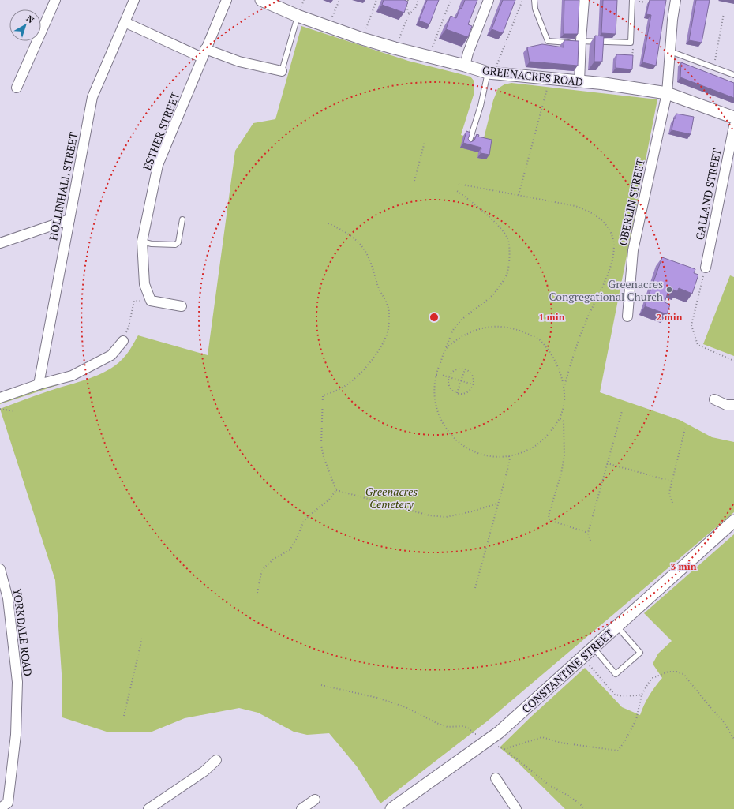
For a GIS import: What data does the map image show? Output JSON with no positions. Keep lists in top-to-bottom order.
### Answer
{
  "streets": {
    "street": [
      "GREENACRES ROAD",
      "ESTHER STREET",
      "HOLLINHALL STREET",
      "GALLAND STREET",
      "OBERLIN STREET",
      "YORKDALE ROAD",
      "CONSTANTINE STREET"
    ]
  },
  "crossings": [
    ["GREENACRES ROAD", "OBERLIN STREET"]
  ],
  "parks": ["Greenacres Cemetery"],
  "places": ["Greenacres Congregational Church"],
  "north": "top right",
  "rings": ["1 min", "2 min", "3 min"]
}
